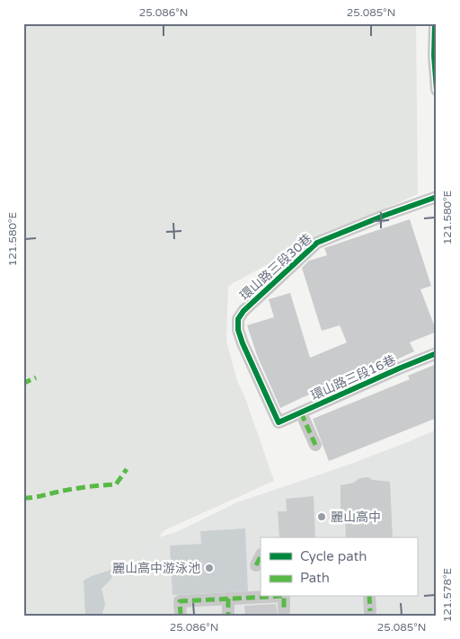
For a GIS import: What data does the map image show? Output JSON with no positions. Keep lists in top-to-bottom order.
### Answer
{
  "streets": {
    "street": ["環山路三段30巷", "環山路三段16巷"]
  },
  "crossings": [
    ["環山路三段30巷", "環山路三段16巷"]
  ],
  "places": ["麗山高中", "麗山高中游泳池"],
  "legend": ["Cycle path", "Path"],
  "coordinates": [
    "25.086°N",
    "25.085°N",
    "121.580°E",
    "121.578°E"
  ]
}
